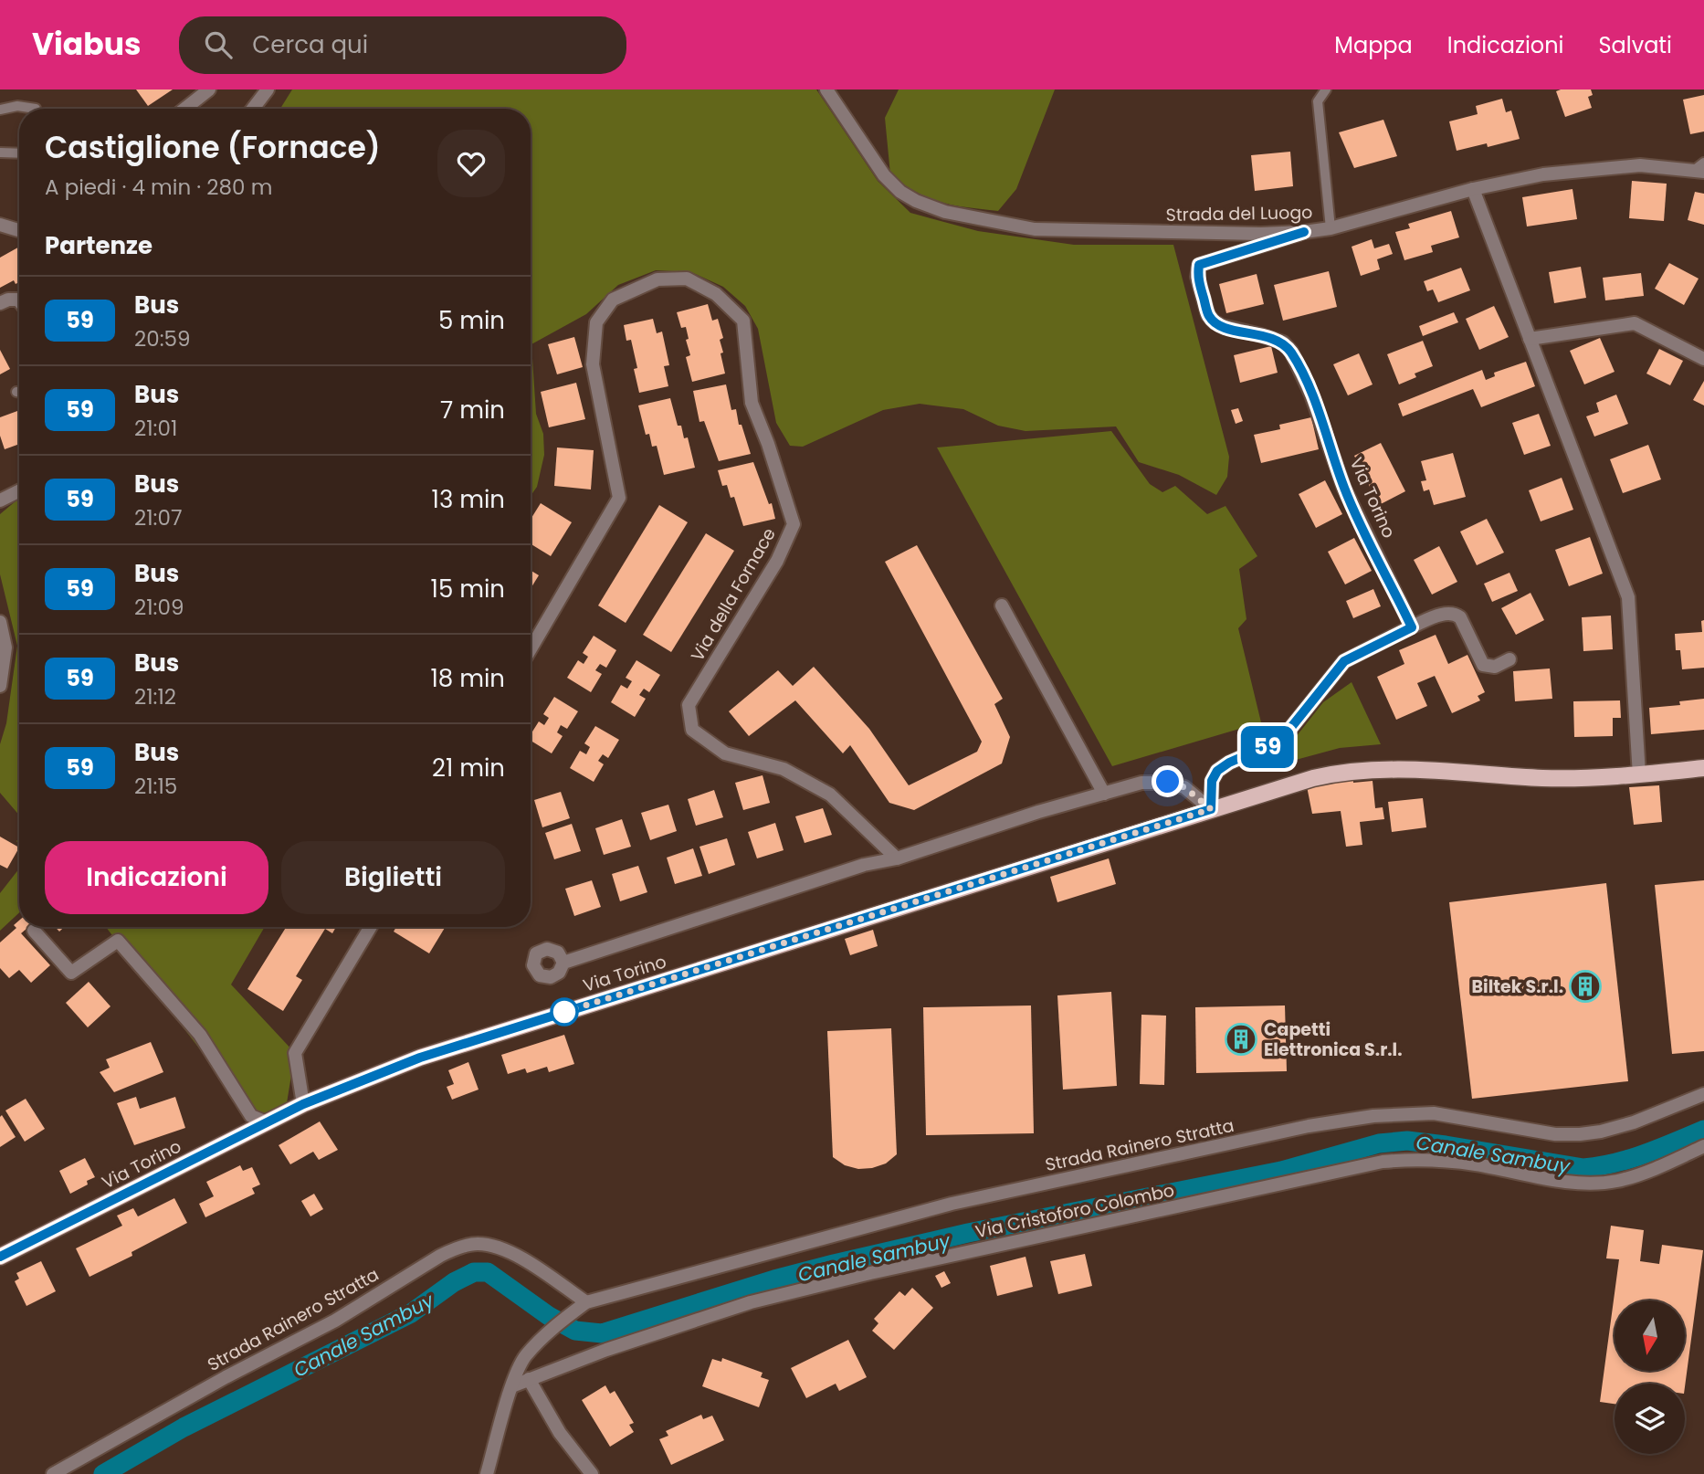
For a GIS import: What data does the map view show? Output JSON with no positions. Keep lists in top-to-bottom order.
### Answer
{
  "streets": {
    "main road": ["Via Torino"],
    "street": [
      "Strada del Luogo",
      "Via della Fornace",
      "Strada Rainero Stratta",
      "Via Cristoforo Colombo"
    ]
  },
  "crossings": [
    ["Strada del Luogo", "Via Torino"],
    ["Strada Rainero Stratta", "Via Cristoforo Colombo"]
  ],
  "water": ["Canale Sambuy"],
  "places": {
    "building": ["Biltek S.r.l.", "Capetti Elettronica S.r.l."]
  },
  "lines": ["bus line 59"],
  "north": "bottom",
  "page": {
    "header": "Viabus",
    "search": "Cerca qui",
    "nav": ["Mappa", "Indicazioni", "Salvati"],
    "on_map": "59",
    "heading": [
      ["Castiglione (Fornace)", "A piedi · 4 min · 280 m"],
      "Partenze"
    ],
    "list": [
      {
        "mark": "59",
        "name": "Bus",
        "note": "20:59",
        "value": "5 min"
      },
      {
        "mark": "59",
        "name": "Bus",
        "note": "21:01",
        "value": "7 min"
      },
      {
        "mark": "59",
        "name": "Bus",
        "note": "21:07",
        "value": "13 min"
      },
      {
        "mark": "59",
        "name": "Bus",
        "note": "21:09",
        "value": "15 min"
      },
      {
        "mark": "59",
        "name": "Bus",
        "note": "21:12",
        "value": "18 min"
      },
      {
        "mark": "59",
        "name": "Bus",
        "note": "21:15",
        "value": "21 min"
      }
    ],
    "buttons": ["Indicazioni", "Biglietti"]
  }
}
